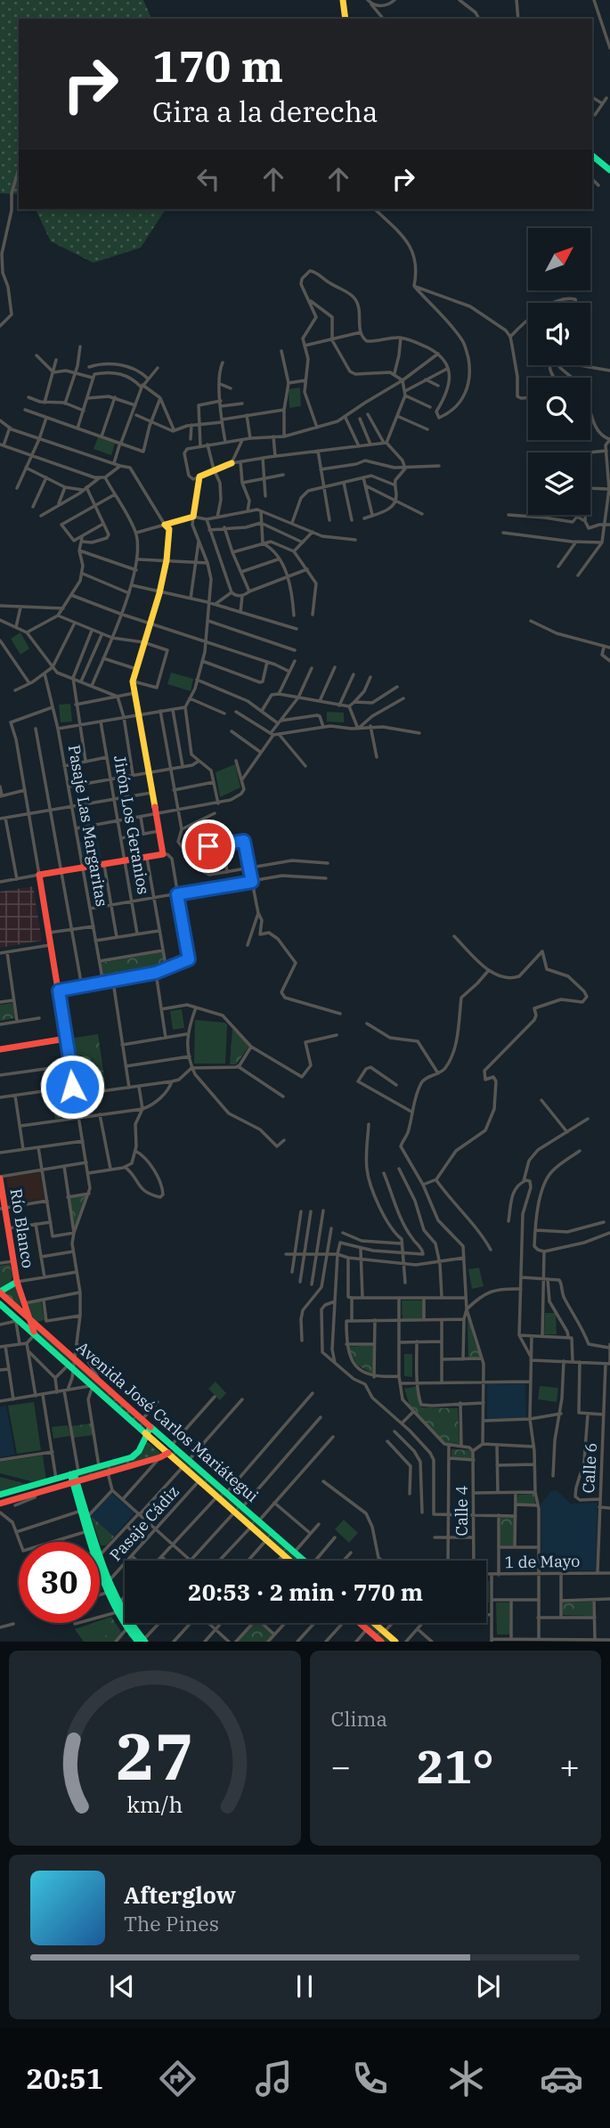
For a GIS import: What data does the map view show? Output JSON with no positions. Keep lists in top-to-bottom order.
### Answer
{
  "streets": {
    "street": [
      "Jirón Los Geranios",
      "Pasaje Las Margaritas",
      "Río Blanco",
      "Avenida José Carlos Mariátegui",
      "Calle 6",
      "Calle 4",
      "Pasaje Cádiz",
      "1 de Mayo"
    ]
  },
  "crossings": [
    ["Río Blanco", "Avenida José Carlos Mariátegui"],
    ["Avenida José Carlos Mariátegui", "Pasaje Cádiz"],
    ["Calle 6", "1 de Mayo"]
  ],
  "north": "top right",
  "page": {
    "turn": ["170 m", "Gira a la derecha"],
    "limit": "30",
    "trip": "20:53 · 2 min · 770 m",
    "tile": "Clima",
    "heat": ["−", "21°", "+"],
    "song": ["Afterglow", "The Pines"],
    "tabs": "20:51",
    "gauge": ["27", "km/h"]
  }
}
